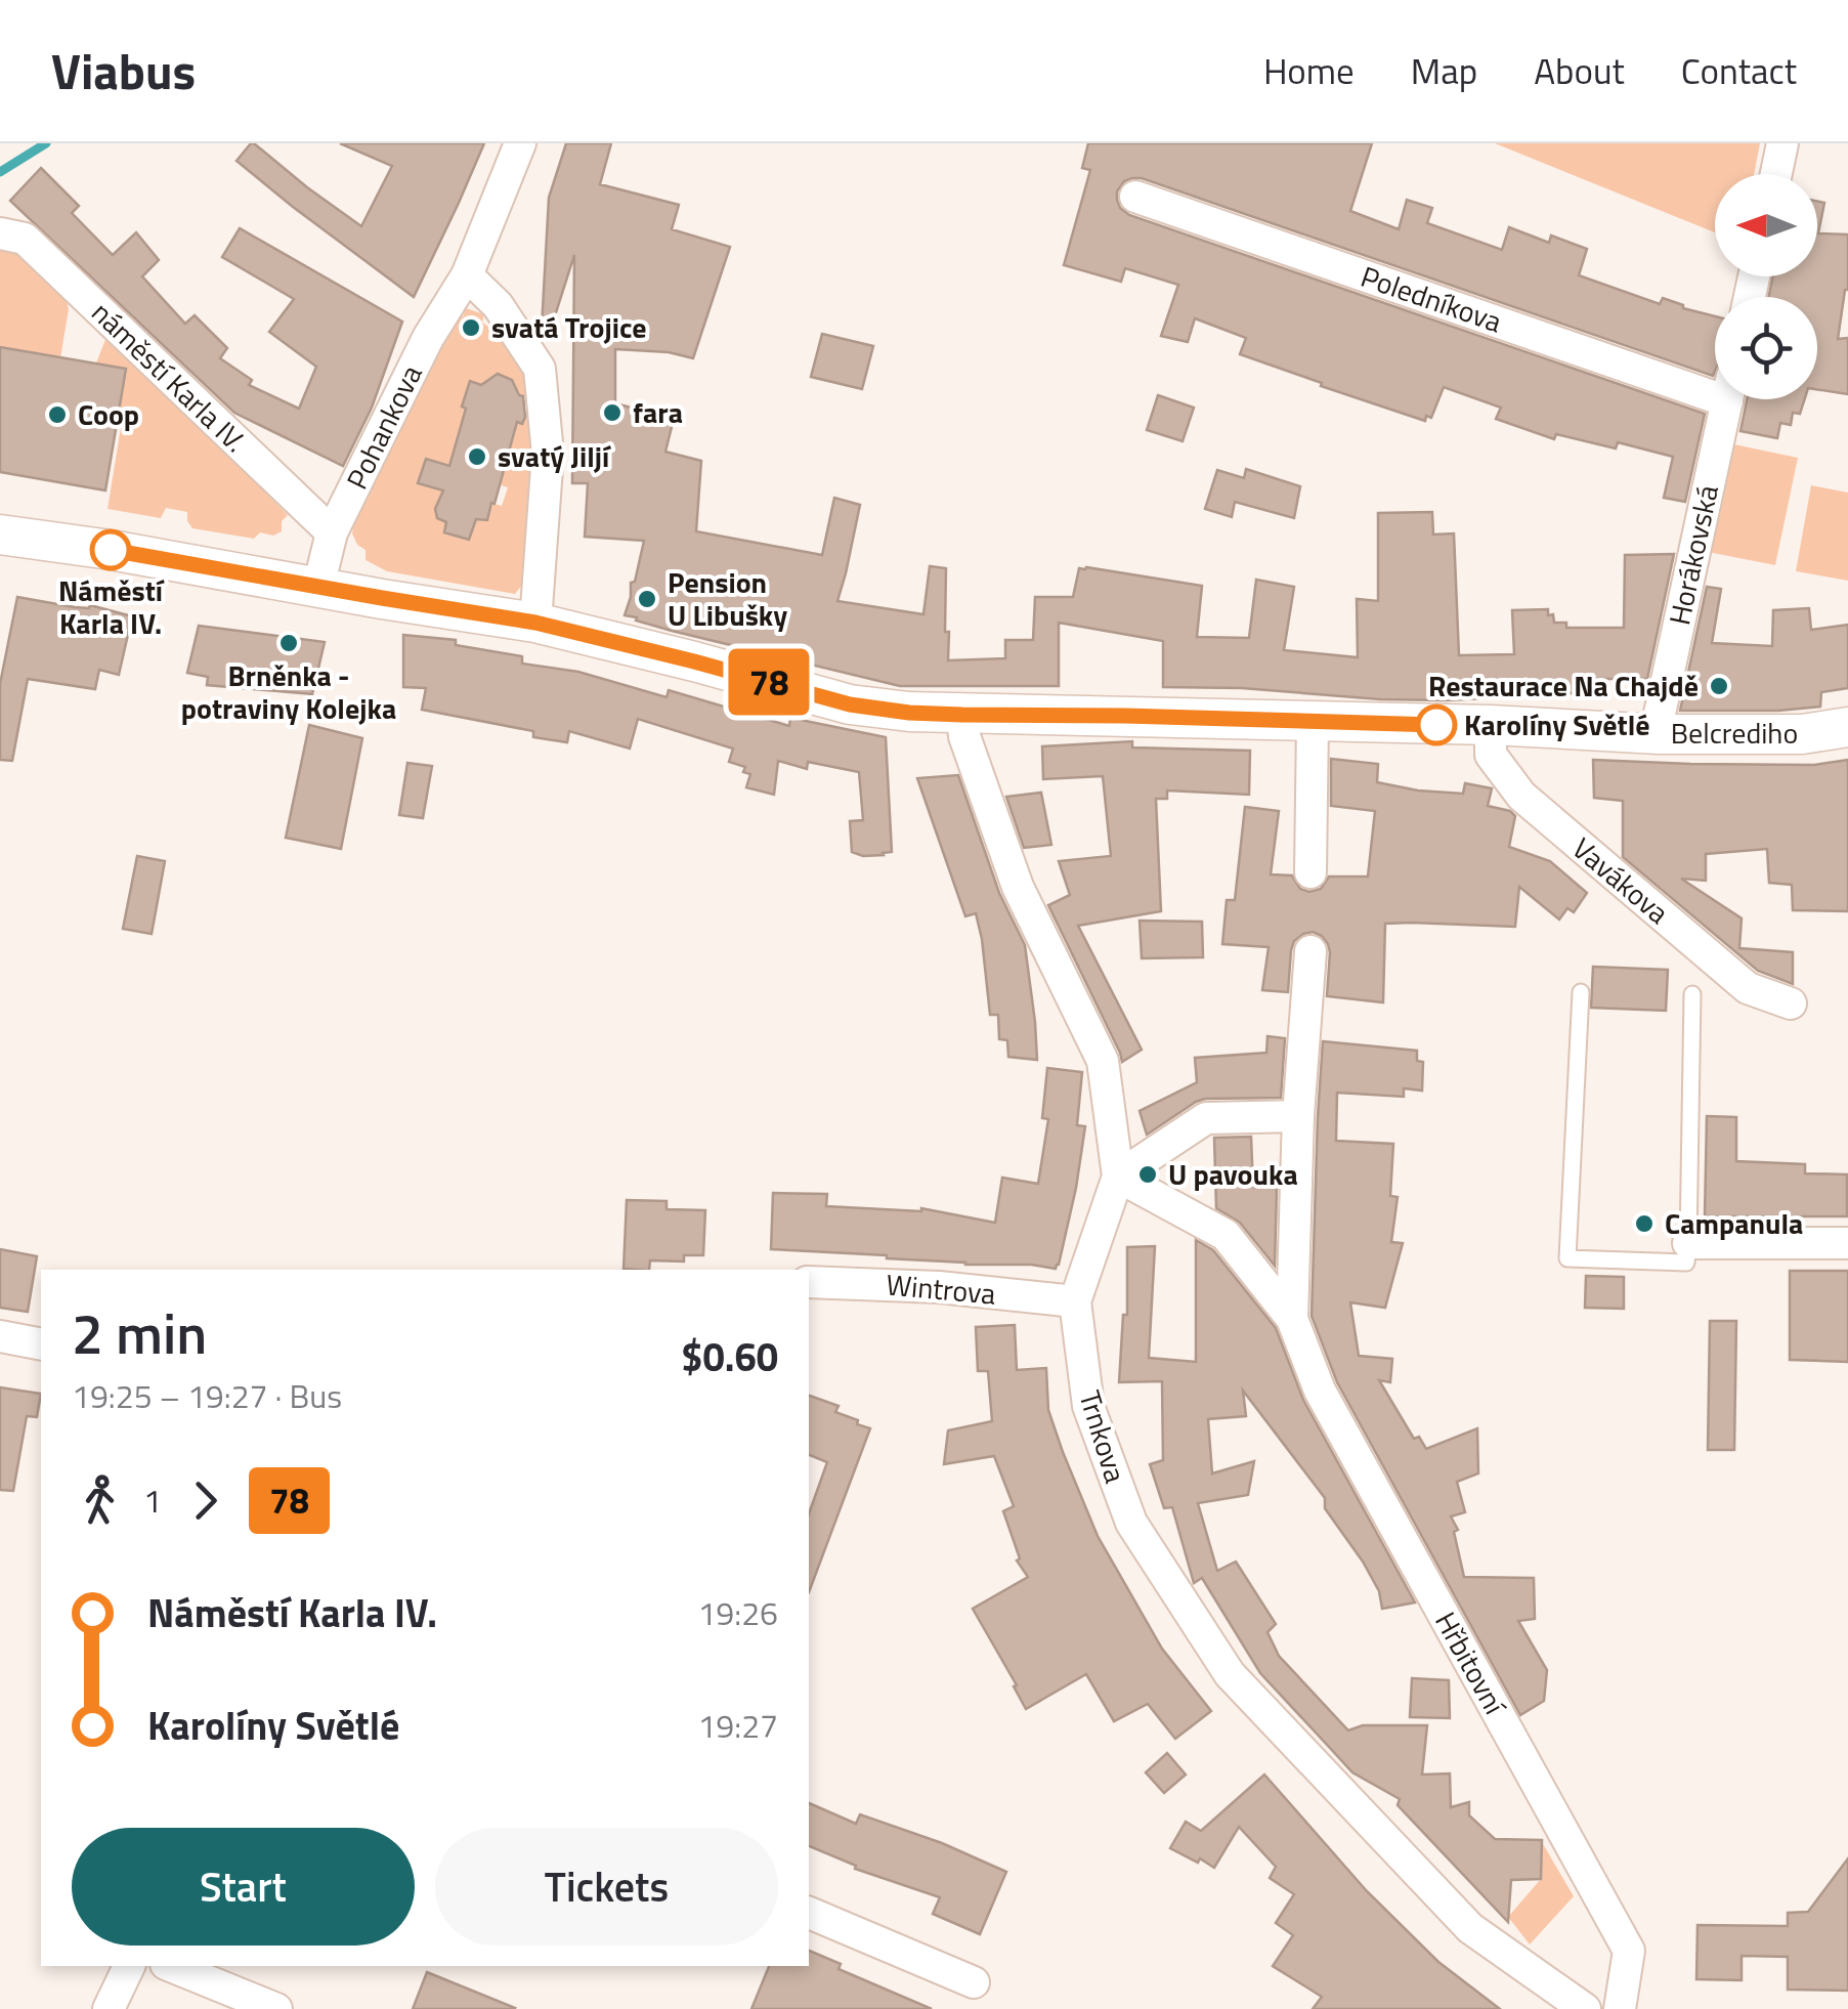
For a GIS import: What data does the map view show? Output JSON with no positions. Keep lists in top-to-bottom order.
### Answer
{
  "streets": {
    "street": [
      "Poledníkova",
      "náměstí Karla IV.",
      "Pohankova",
      "Horákovská",
      "Belcrediho",
      "Vavákova",
      "Wintrova",
      "Trnkova",
      "Hřbitovní"
    ]
  },
  "crossings": [
    ["náměstí Karla IV.", "Pohankova"],
    ["Horákovská", "Belcrediho"],
    ["Belcrediho", "Vavákova"],
    ["Belcrediho", "Trnkova"],
    ["Wintrova", "Trnkova"],
    ["Trnkova", "Hřbitovní"]
  ],
  "places": [
    "svatá Trojice",
    "fara",
    "Coop",
    "svatý Jiljí",
    "Náměstí Karla IV.",
    "Pension U Libušky",
    "Brněnka - potraviny Kolejka",
    "Restaurace Na Chajdě",
    "Karolíny Světlé",
    "U pavouka",
    "Campanula"
  ],
  "lines": ["bus line 78"],
  "north": "left",
  "page": {
    "header": "Viabus",
    "nav": [
      "Home",
      "Map",
      "About",
      "Contact"
    ],
    "on_map": "78",
    "heading": ["2 min", "19:25 – 19:27 · Bus", "$0.60"],
    "legs": ["1", "78"],
    "list": [
      {
        "name": "Náměstí Karla IV.",
        "value": "19:26"
      },
      {
        "name": "Karolíny Světlé",
        "value": "19:27"
      }
    ],
    "buttons": ["Start", "Tickets"]
  }
}
